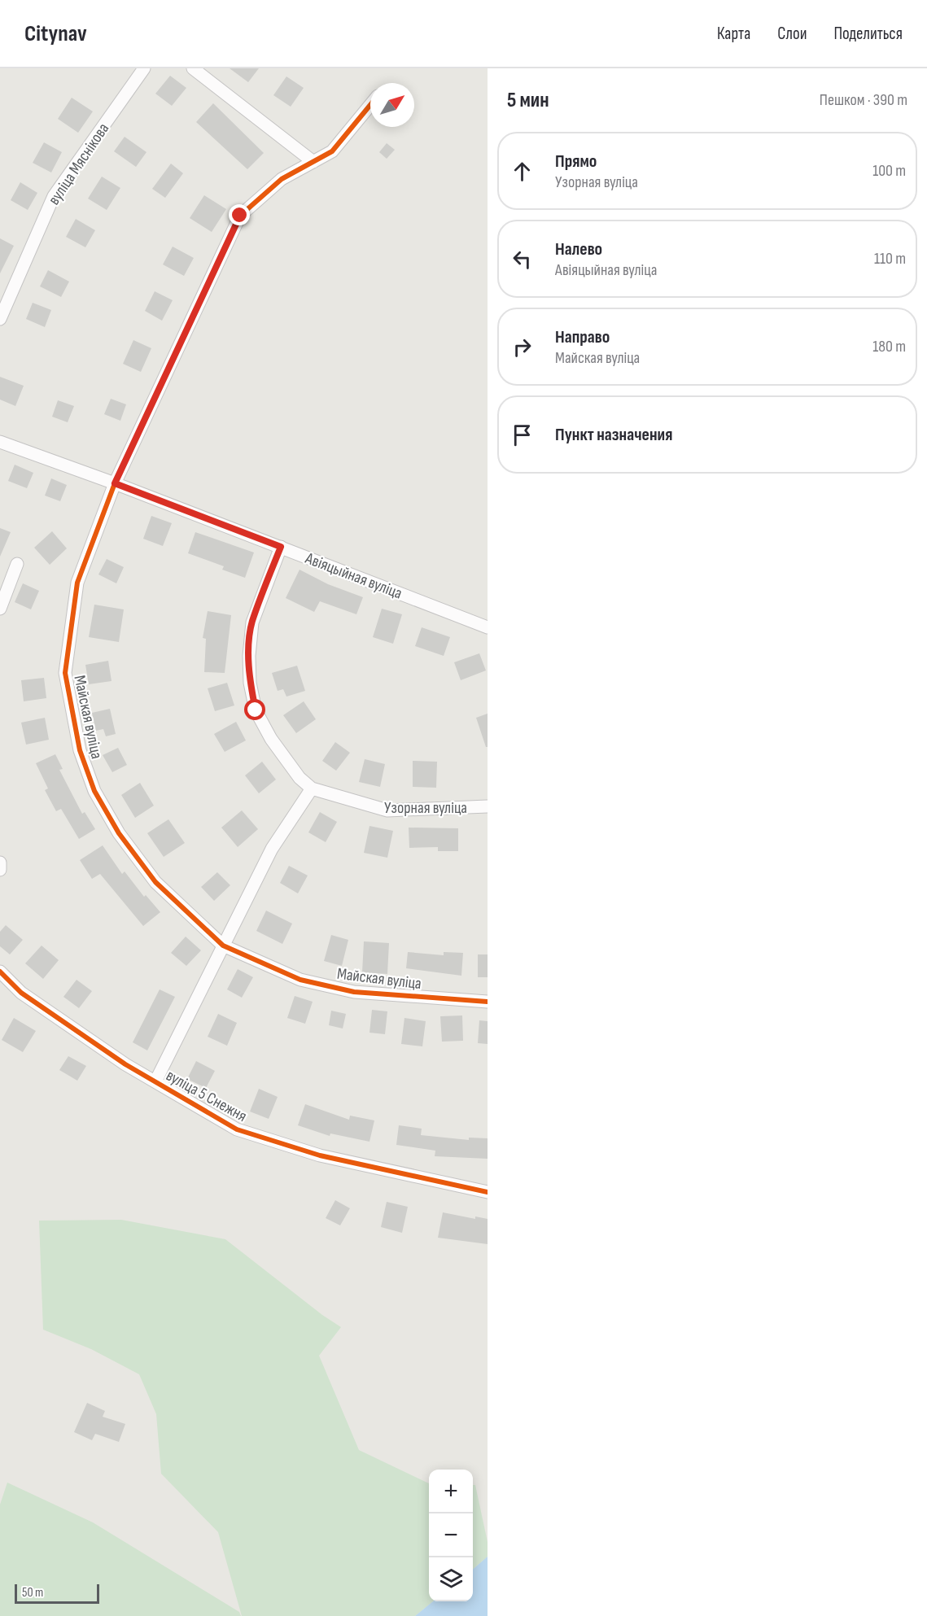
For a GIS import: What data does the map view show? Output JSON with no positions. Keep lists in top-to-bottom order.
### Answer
{
  "streets": {
    "street": [
      "вуліца Мяснікова",
      "Авіяцыйная вуліца",
      "Майская вуліца",
      "Узорная вуліца",
      "вуліца 5 Снежня"
    ]
  },
  "crossings": [
    ["Авіяцыйная вуліца", "Майская вуліца"],
    ["Авіяцыйная вуліца", "Узорная вуліца"]
  ],
  "scale_bar": "50 m",
  "north": "top right",
  "page": {
    "header": "Citynav",
    "nav": ["Карта", "Слои", "Поделиться"],
    "heading": ["5 мин", "Пешком · 390 m"],
    "list": [
      ["Прямо", "Узорная вуліца", "100 m"],
      ["Налево", "Авіяцыйная вуліца", "110 m"],
      ["Направо", "Майская вуліца", "180 m"],
      "Пункт назначения"
    ],
    "map_buttons": ["+", "−"],
    "scale": "50 m"
  }
}
